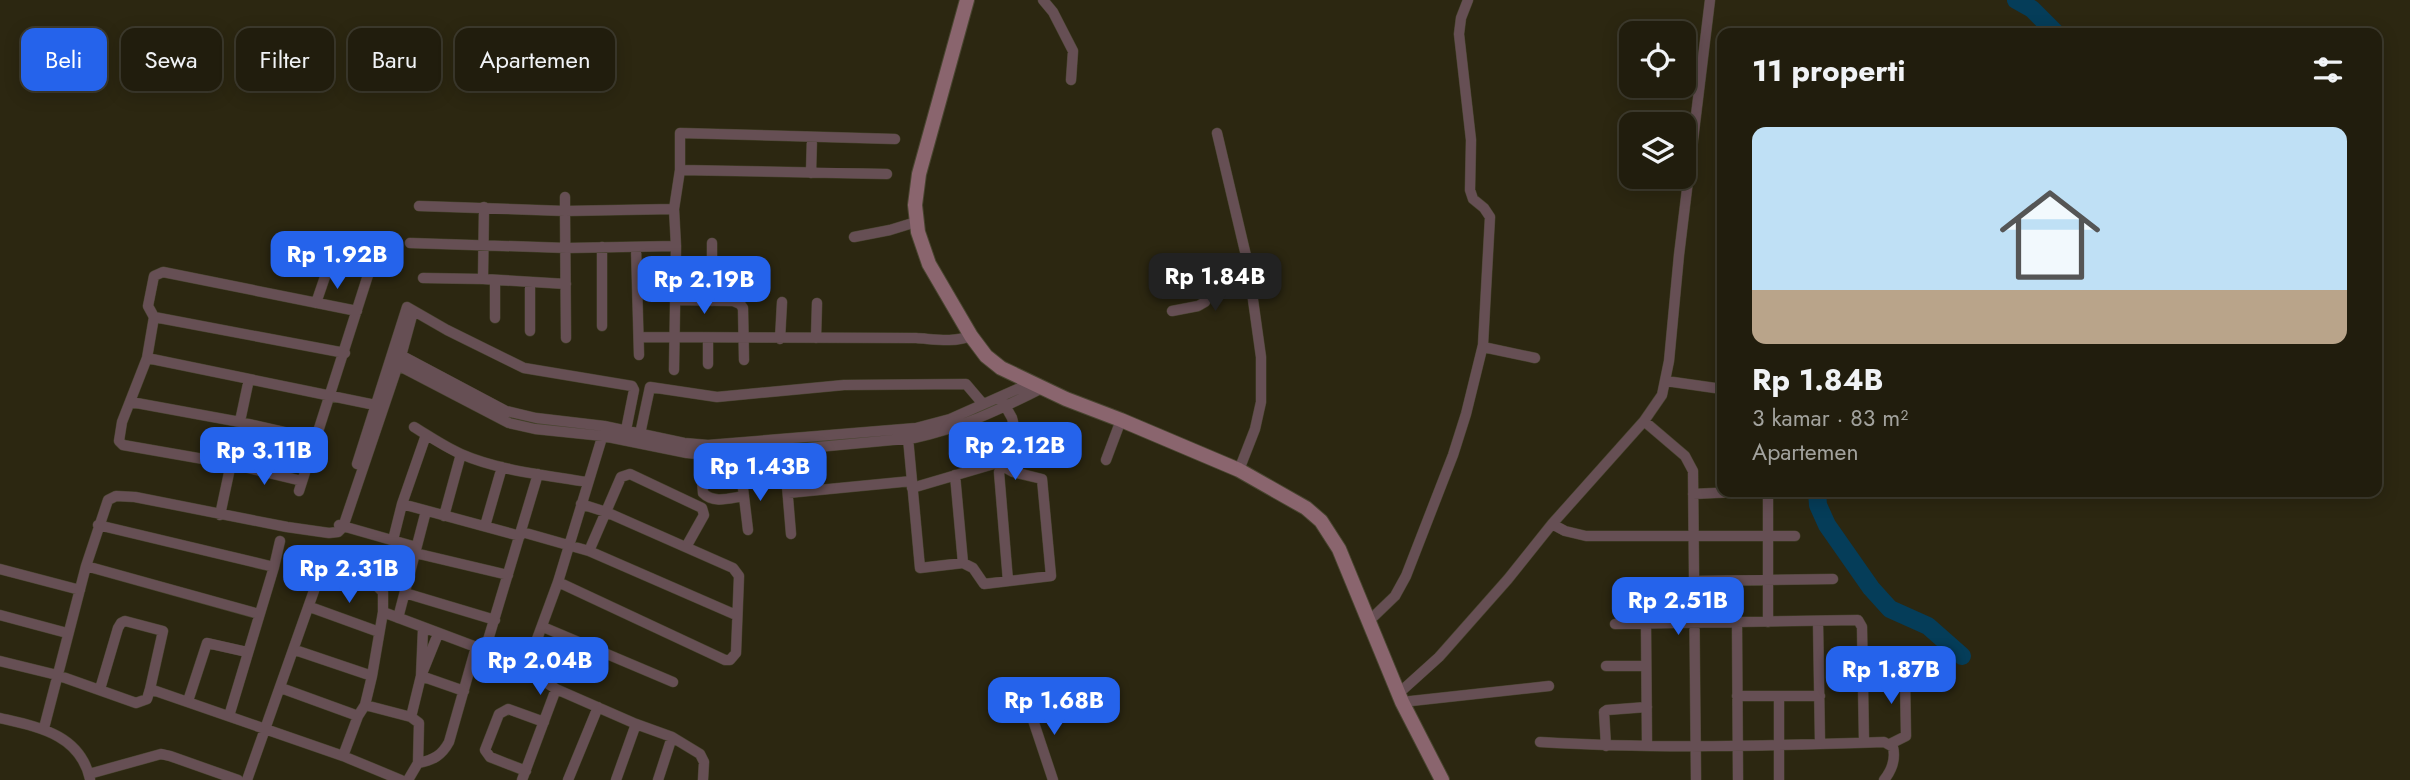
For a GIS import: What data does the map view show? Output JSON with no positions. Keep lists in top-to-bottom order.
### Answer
{
  "page": {
    "chip": [
      "Beli",
      "Sewa",
      "Filter",
      "Baru",
      "Apartemen"
    ],
    "heading": "11 properti",
    "list": [
      {
        "name": "Rp 1.84B",
        "note": "3 kamar · 83 m² · Apartemen"
      }
    ],
    "price": [
      "Rp 1.92B",
      "Rp 1.84B",
      "Rp 2.19B",
      "Rp 2.12B",
      "Rp 3.11B",
      "Rp 1.43B",
      "Rp 2.31B",
      "Rp 2.51B",
      "Rp 2.04B",
      "Rp 1.87B",
      "Rp 1.68B"
    ]
  }
}
